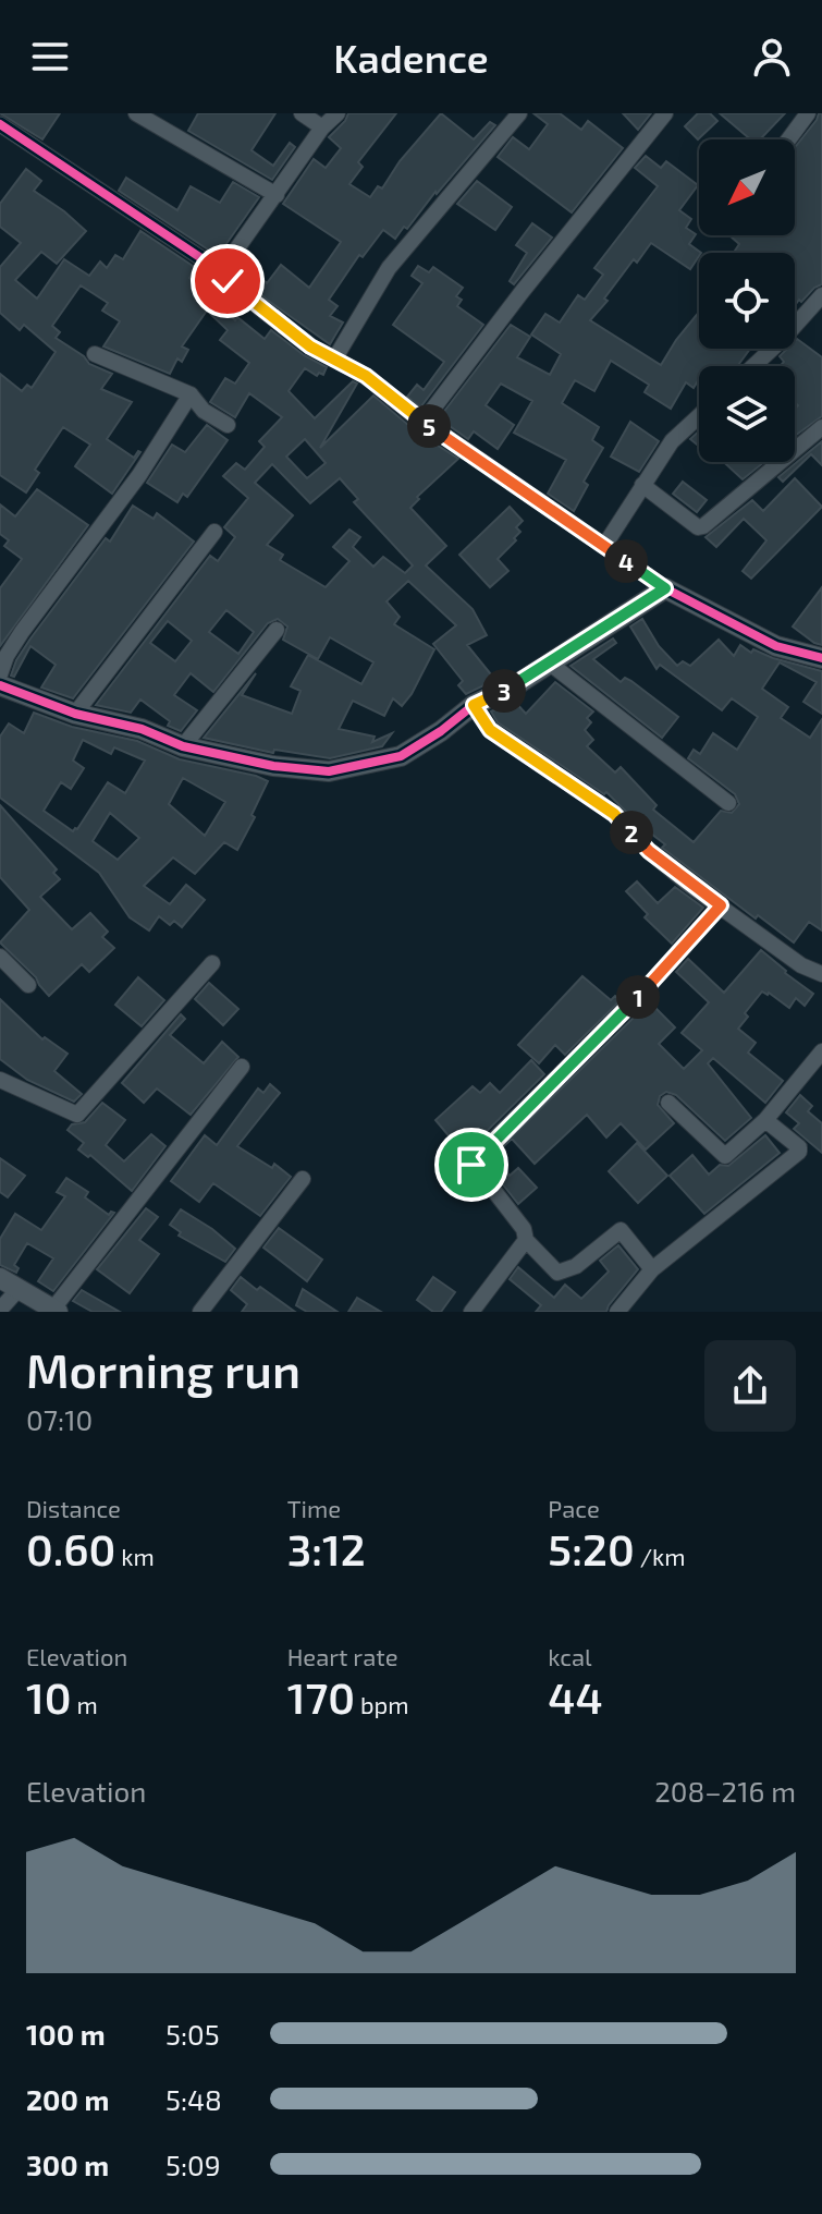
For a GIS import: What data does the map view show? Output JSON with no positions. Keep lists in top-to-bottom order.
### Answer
{
  "north": "bottom left",
  "page": {
    "header": "Kadence",
    "pins": [
      "5",
      "4",
      "3",
      "2",
      "1"
    ],
    "heading": ["Morning run", "07:10"],
    "stats": [
      ["Distance", "0.60 km"],
      ["Time", "3:12"],
      ["Pace", "5:20 /km"],
      ["Elevation", "10 m"],
      ["Heart rate", "170 bpm"],
      ["kcal", "44"]
    ],
    "chart": ["Elevation", "208–216 m"],
    "list": [
      {
        "name": "100 m",
        "note": "5:05"
      },
      {
        "name": "200 m",
        "note": "5:48"
      },
      {
        "name": "300 m",
        "note": "5:09"
      }
    ]
  }
}
